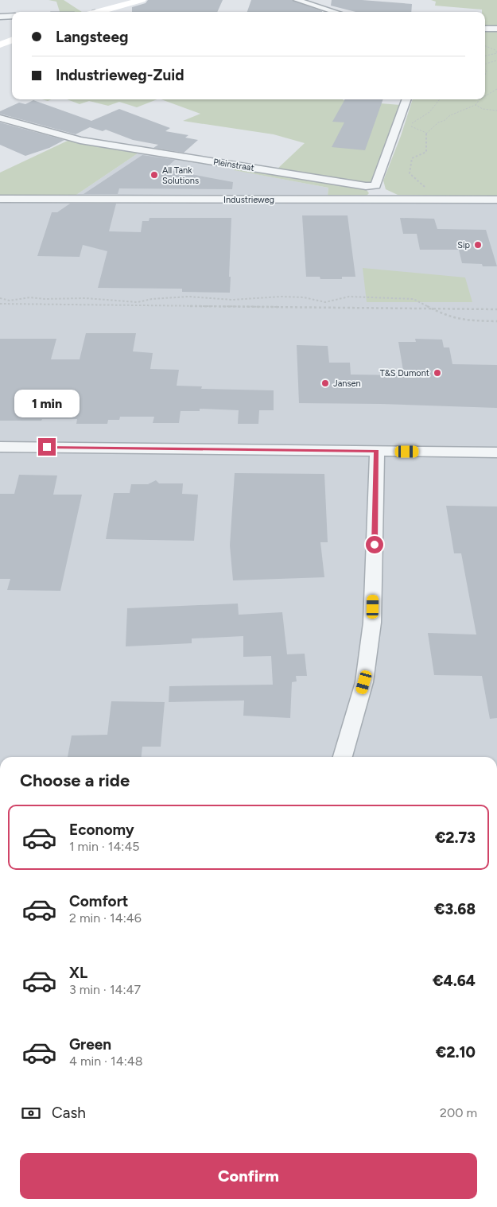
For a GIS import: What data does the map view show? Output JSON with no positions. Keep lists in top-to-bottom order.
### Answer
{
  "streets": {
    "street": ["Pleinstraat", "Industrieweg"]
  },
  "places": [
    "All Tank Solutions",
    "Sip",
    "T&S Dumont",
    "Jansen"
  ],
  "page": {
    "banner": ["Langsteeg", "Industrieweg-Zuid"],
    "bubble": "1 min",
    "heading": "Choose a ride",
    "list": [
      {
        "name": "Economy",
        "note": "1 min · 14:45",
        "value": "€2.73"
      },
      {
        "name": "Comfort",
        "note": "2 min · 14:46",
        "value": "€3.68"
      },
      {
        "name": "XL",
        "note": "3 min · 14:47",
        "value": "€4.64"
      },
      {
        "name": "Green",
        "note": "4 min · 14:48",
        "value": "€2.10"
      }
    ],
    "pay": ["Cash", "200 m"],
    "buttons": "Confirm"
  }
}
